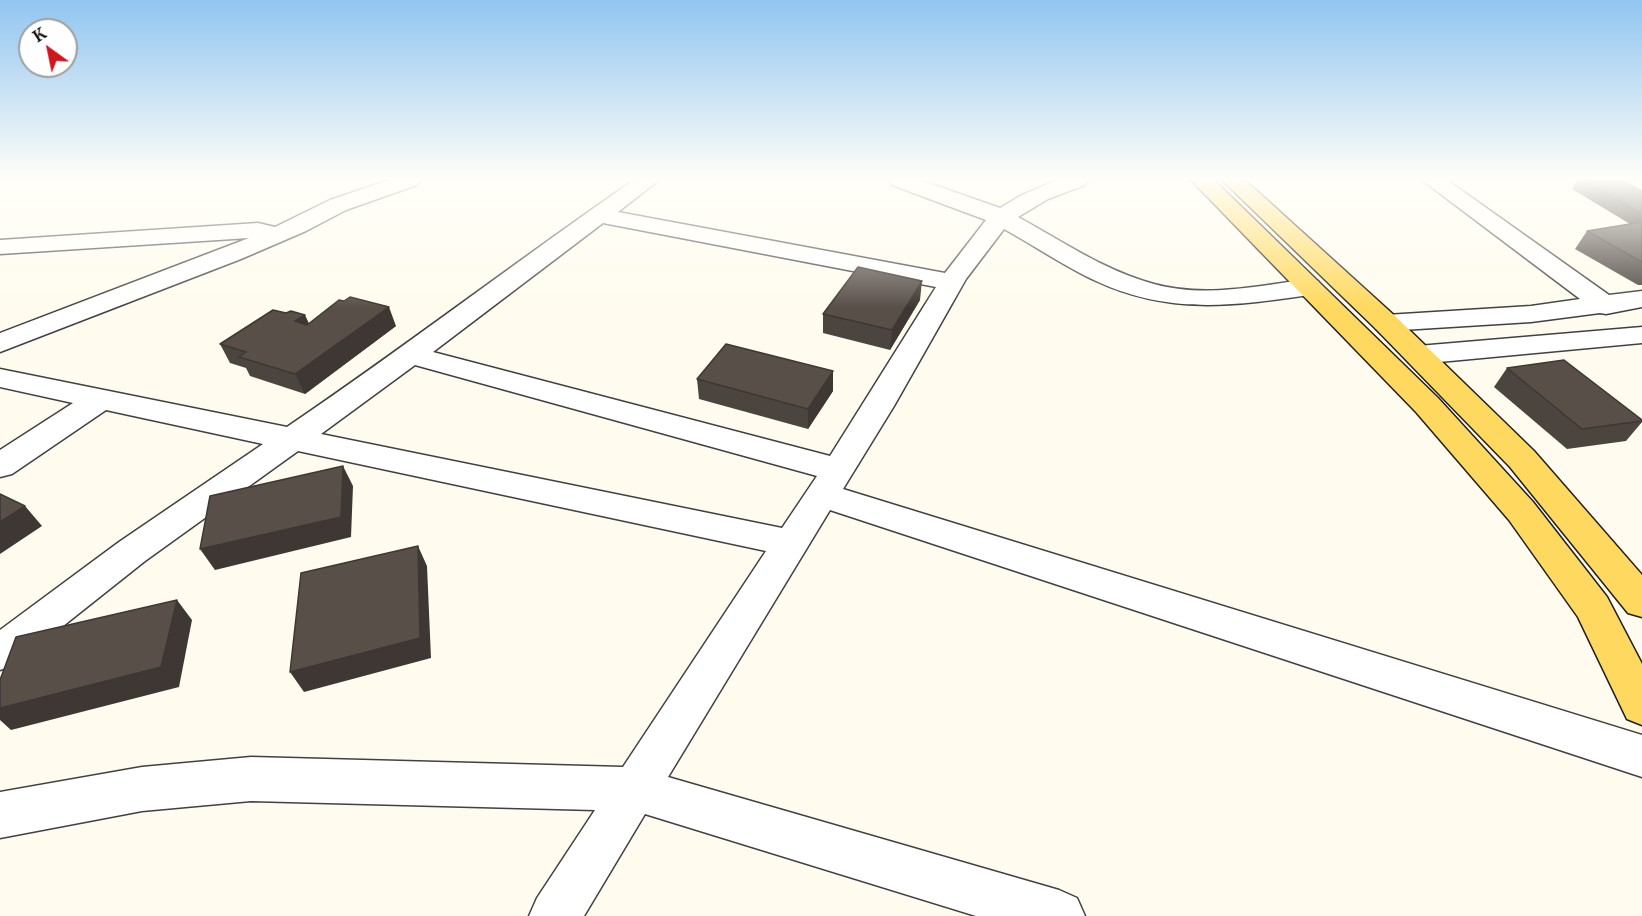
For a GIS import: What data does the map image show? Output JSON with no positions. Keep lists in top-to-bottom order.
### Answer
{
  "north": "top left"
}
